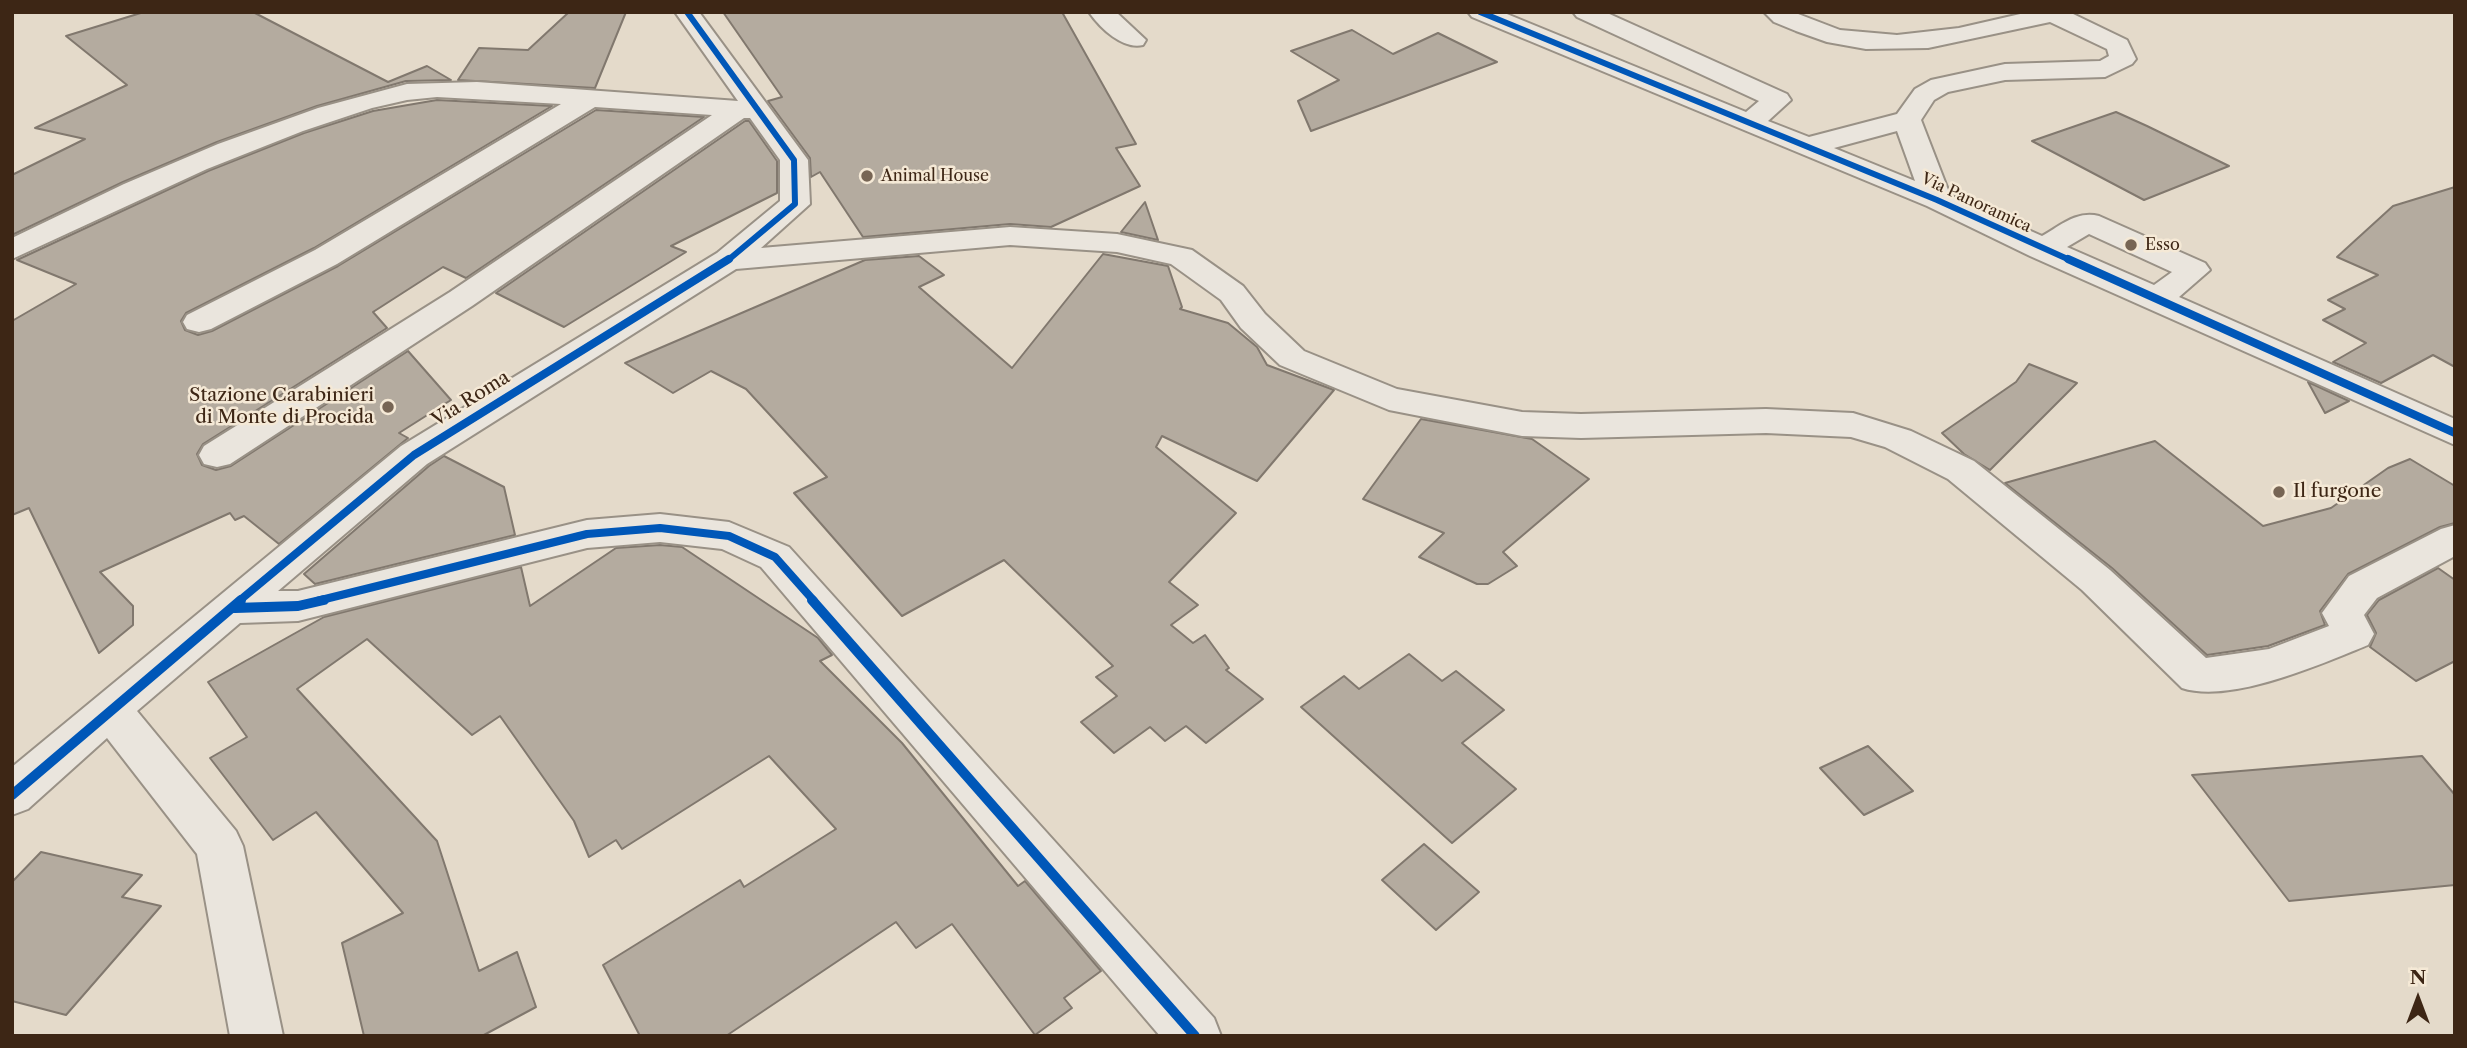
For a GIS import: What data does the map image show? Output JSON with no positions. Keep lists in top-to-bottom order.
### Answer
{
  "streets": {
    "street": ["Via Panoramica", "Via Roma"]
  },
  "places": [
    "Animal House",
    "Esso",
    "Stazione Carabinieri di Monte di Procida",
    "Il furgone"
  ],
  "north": "top"
}
